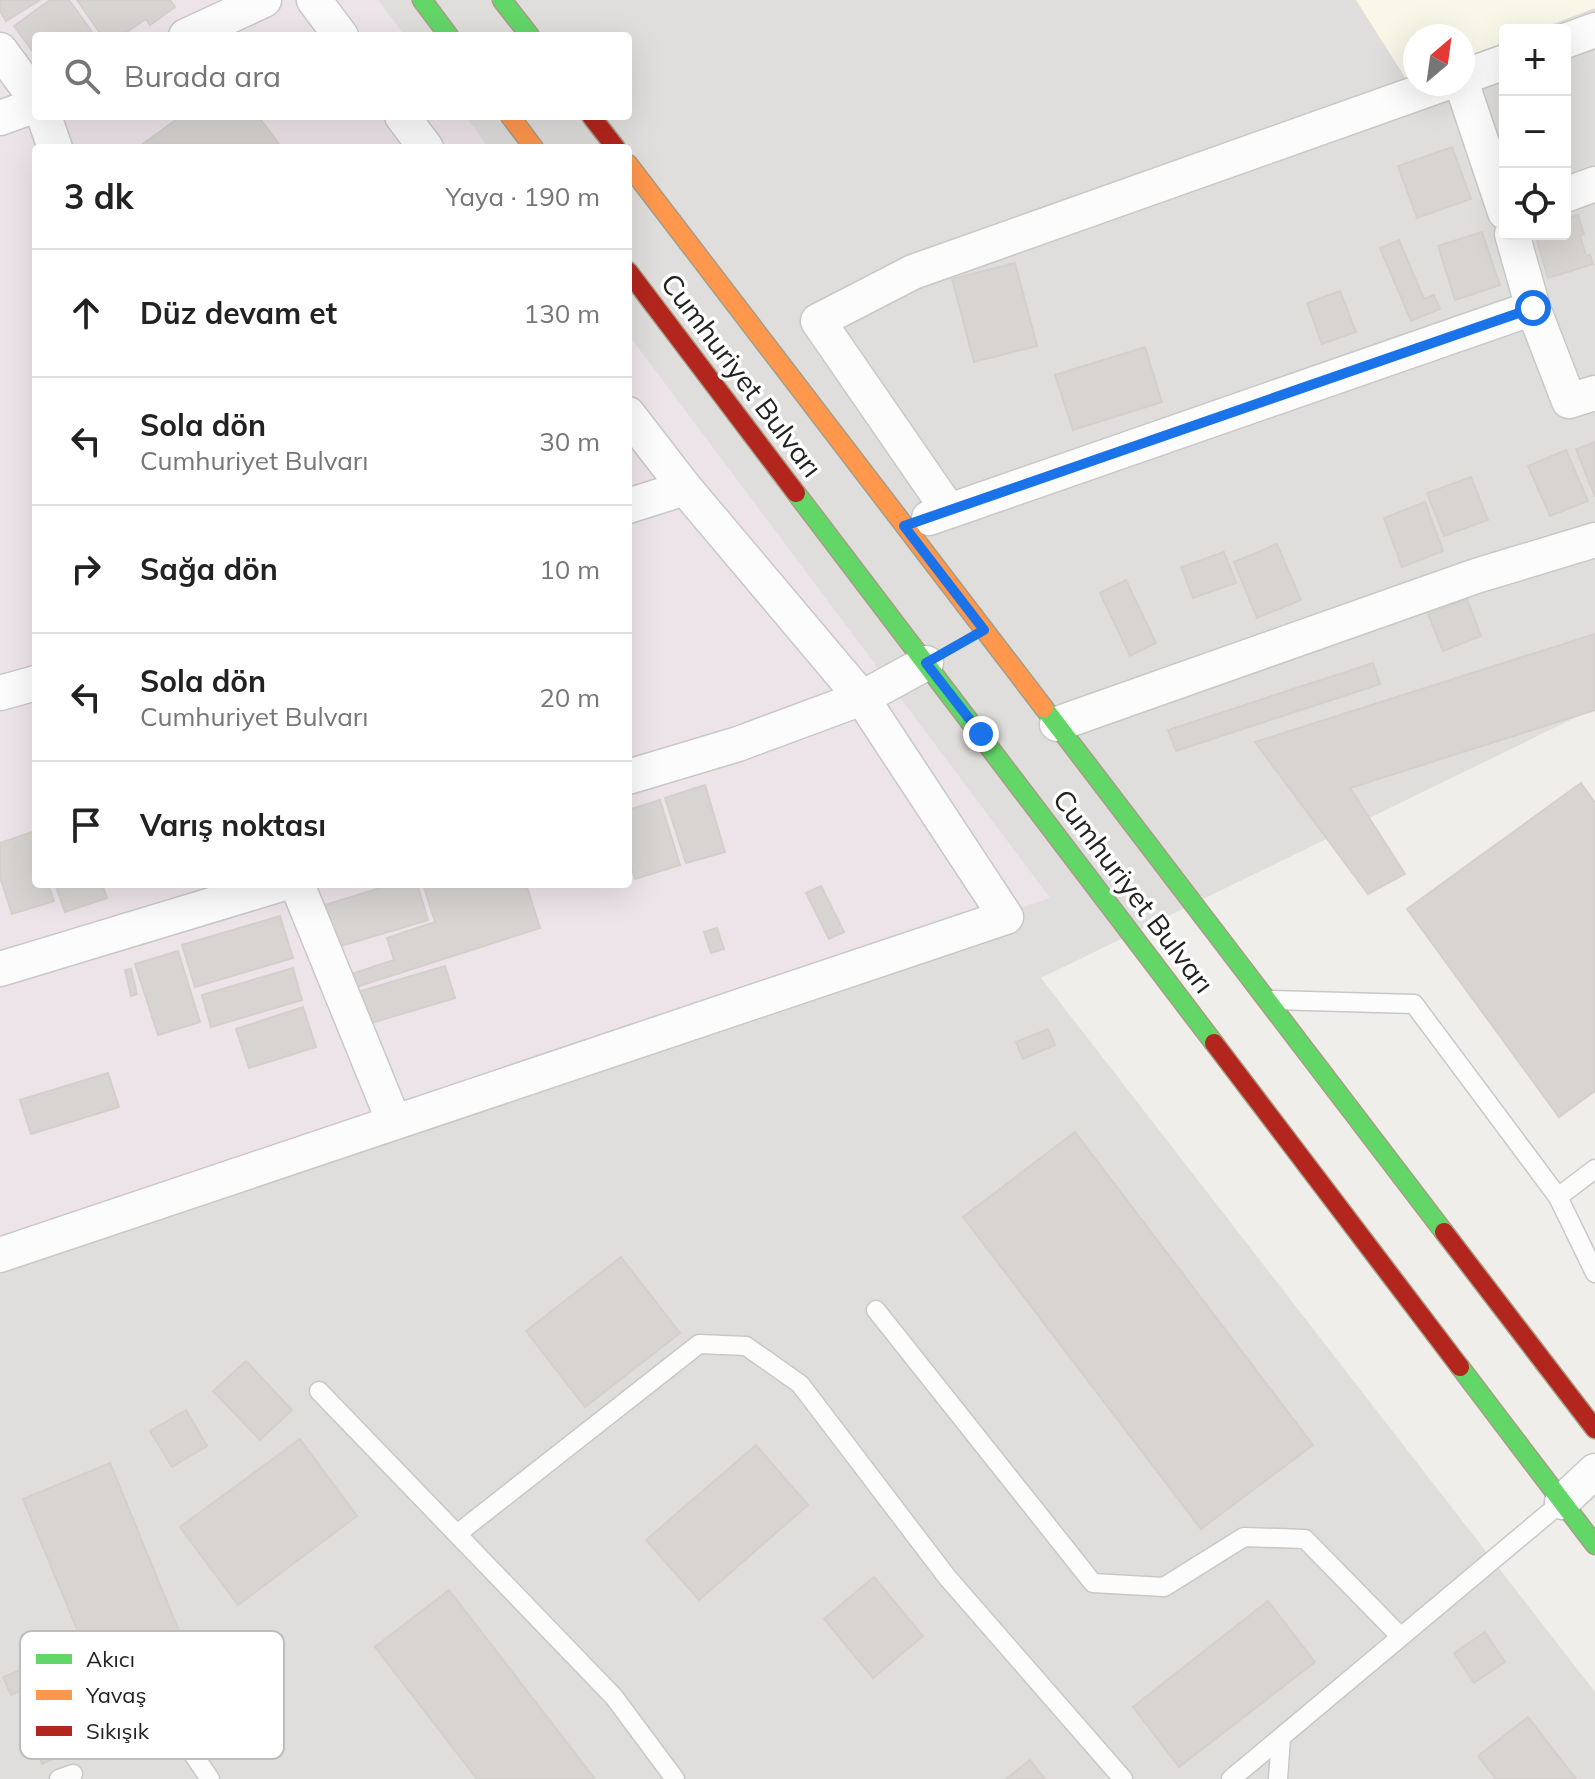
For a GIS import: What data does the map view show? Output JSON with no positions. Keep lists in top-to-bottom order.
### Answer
{
  "streets": {
    "main road": ["Cumhuriyet Bulvarı"]
  },
  "legend": ["Akıcı", "Yavaş", "Sıkışık"],
  "north": "top right",
  "page": {
    "map_buttons": ["+", "−"],
    "search": "Burada ara",
    "heading": ["3 dk", "Yaya · 190 m"],
    "list": [
      ["Düz devam et", "130 m"],
      ["Sola dön", "Cumhuriyet Bulvarı", "30 m"],
      ["Sağa dön", "10 m"],
      ["Sola dön", "Cumhuriyet Bulvarı", "20 m"],
      "Varış noktası"
    ]
  }
}
